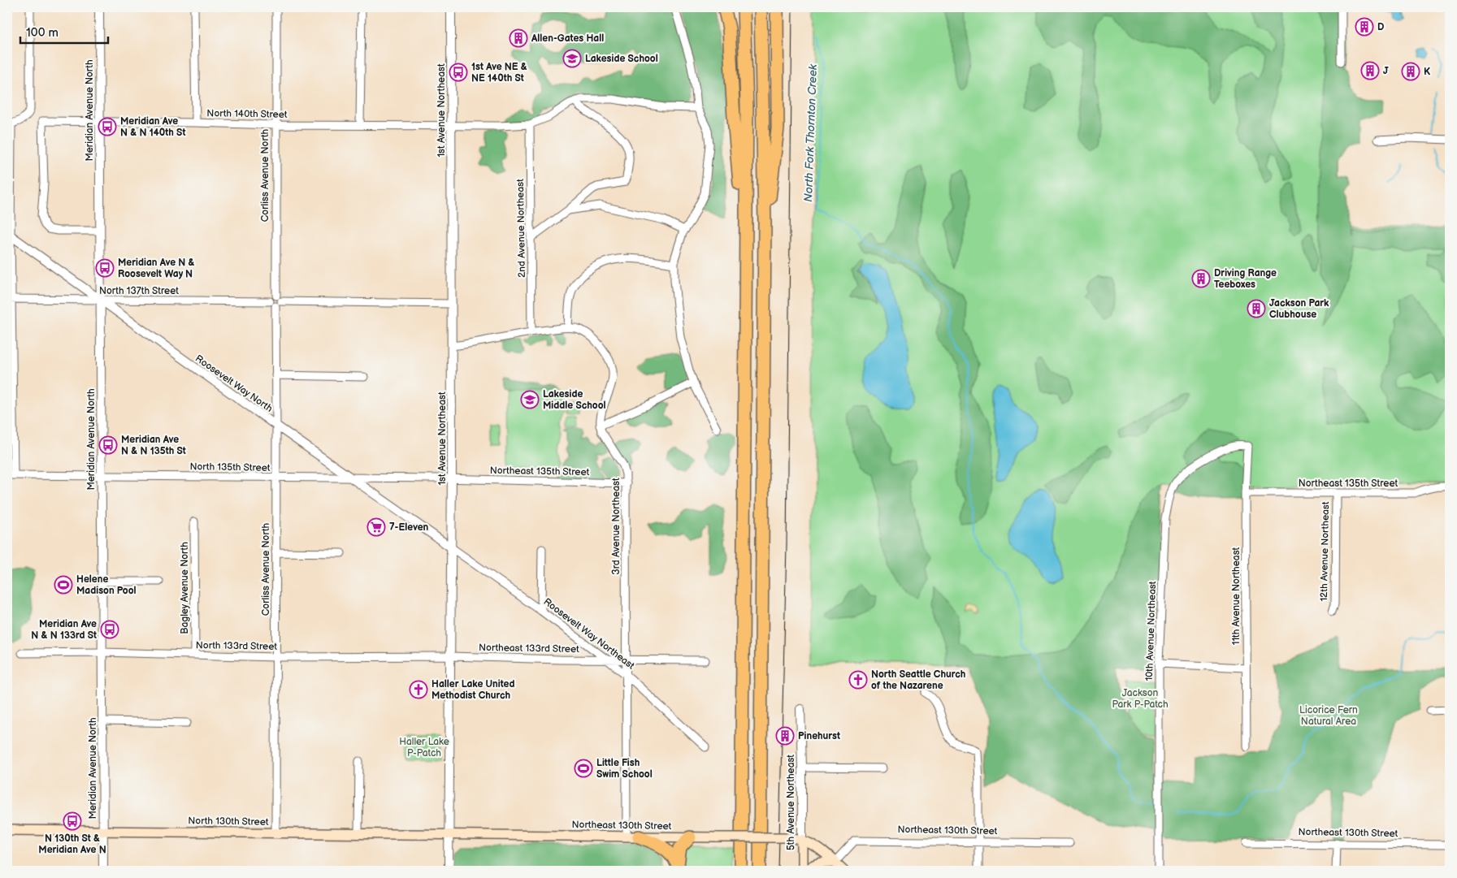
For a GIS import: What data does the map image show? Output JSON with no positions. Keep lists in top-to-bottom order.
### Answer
{
  "streets": {
    "main road": ["5th Avenue Northeast", "North 130th Street", "Northeast 130th Street"],
    "street": [
      "Meridian Avenue North",
      "1st Avenue Northeast",
      "North 140th Street",
      "Corliss Avenue North",
      "2nd Avenue Northeast",
      "North 137th Street",
      "Roosevelt Way North",
      "North 135th Street",
      "Northeast 135th Street",
      "3rd Avenue Northeast",
      "12th Avenue Northeast",
      "Bagley Avenue North",
      "11th Avenue Northeast",
      "10th Avenue Northeast",
      "Roosevelt Way Northeast",
      "North 133rd Street",
      "Northeast 133rd Street"
    ]
  },
  "crossings": [
    ["Meridian Avenue North", "North 140th Street"],
    ["Meridian Avenue North", "North 137th Street"],
    ["Meridian Avenue North", "Roosevelt Way North"],
    ["Meridian Avenue North", "North 135th Street"],
    ["Meridian Avenue North", "North 133rd Street"],
    ["Meridian Avenue North", "North 130th Street"],
    ["1st Avenue Northeast", "North 140th Street"],
    ["1st Avenue Northeast", "North 137th Street"],
    ["1st Avenue Northeast", "Roosevelt Way North"],
    ["1st Avenue Northeast", "North 135th Street"],
    ["1st Avenue Northeast", "Northeast 135th Street"],
    ["1st Avenue Northeast", "Roosevelt Way Northeast"],
    ["1st Avenue Northeast", "North 133rd Street"],
    ["1st Avenue Northeast", "Northeast 133rd Street"],
    ["1st Avenue Northeast", "North 130th Street"],
    ["1st Avenue Northeast", "Northeast 130th Street"],
    ["North 140th Street", "Corliss Avenue North"],
    ["North 140th Street", "2nd Avenue Northeast"],
    ["Corliss Avenue North", "North 137th Street"],
    ["Corliss Avenue North", "Roosevelt Way North"],
    ["Corliss Avenue North", "North 135th Street"],
    ["Corliss Avenue North", "North 133rd Street"],
    ["Corliss Avenue North", "North 130th Street"],
    ["North 137th Street", "Roosevelt Way North"],
    ["Roosevelt Way North", "North 135th Street"],
    ["Roosevelt Way North", "Roosevelt Way Northeast"],
    ["North 135th Street", "Northeast 135th Street"],
    ["Northeast 135th Street", "3rd Avenue Northeast"],
    ["Northeast 135th Street", "12th Avenue Northeast"],
    ["Northeast 135th Street", "11th Avenue Northeast"],
    ["3rd Avenue Northeast", "Roosevelt Way Northeast"],
    ["3rd Avenue Northeast", "Northeast 133rd Street"],
    ["3rd Avenue Northeast", "Northeast 130th Street"],
    ["Bagley Avenue North", "North 133rd Street"],
    ["11th Avenue Northeast", "10th Avenue Northeast"],
    ["Roosevelt Way Northeast", "Northeast 133rd Street"],
    ["North 133rd Street", "Northeast 133rd Street"],
    ["5th Avenue Northeast", "Northeast 130th Street"],
    ["North 130th Street", "Northeast 130th Street"]
  ],
  "water": ["North Fork Thornton Creek"],
  "parks": ["Jackson Park P-Patch", "Licorice Fern Natural Area", "Haller Lake P-Patch"],
  "places": {
    "building": [
      "D",
      "Allen-Gates Hall",
      "J",
      "K",
      "Driving Range Teeboxes",
      "Jackson Park Clubhouse",
      "Pinehurst"
    ],
    "school or university": ["Lakeside School", "Lakeside Middle School"],
    "bus stop": [
      "1st Ave NE & NE 140th St",
      "Meridian Ave N & N 140th St",
      "Meridian Ave N & Roosevelt Way N",
      "Meridian Ave N & N 135th St",
      "Meridian Ave N & N 133rd St",
      "N 130th St & Meridian Ave N"
    ],
    "supermarket": ["7-Eleven"],
    "sports": ["Helene Madison Pool", "Little Fish Swim School"],
    "church": ["North Seattle Church of the Nazarene", "Haller Lake United Methodist Church"]
  },
  "scale_bar": "100 m"
}
